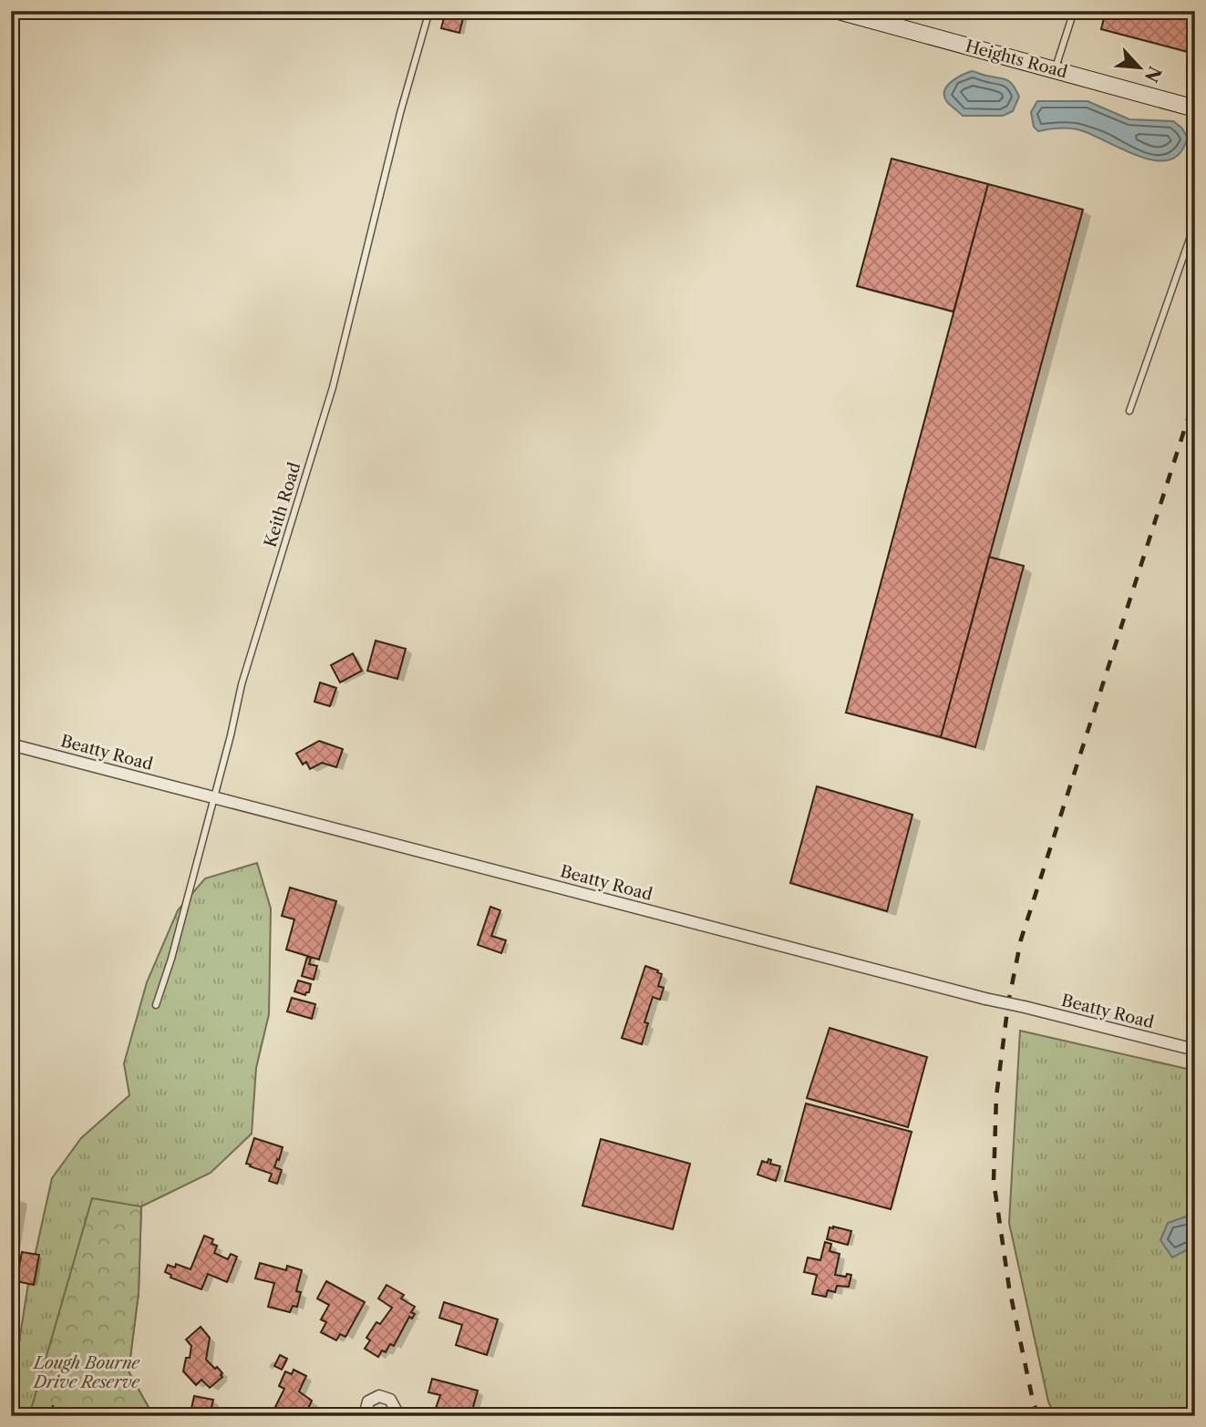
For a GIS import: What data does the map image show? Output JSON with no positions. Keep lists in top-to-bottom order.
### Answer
{
  "streets": {
    "street": ["Heights Road", "Beatty Road"],
    "lane": ["Keith Road"]
  },
  "crossings": [
    ["Keith Road", "Beatty Road"]
  ],
  "parks": ["Lough Bourne Drive Reserve"],
  "north": "bottom right"
}
